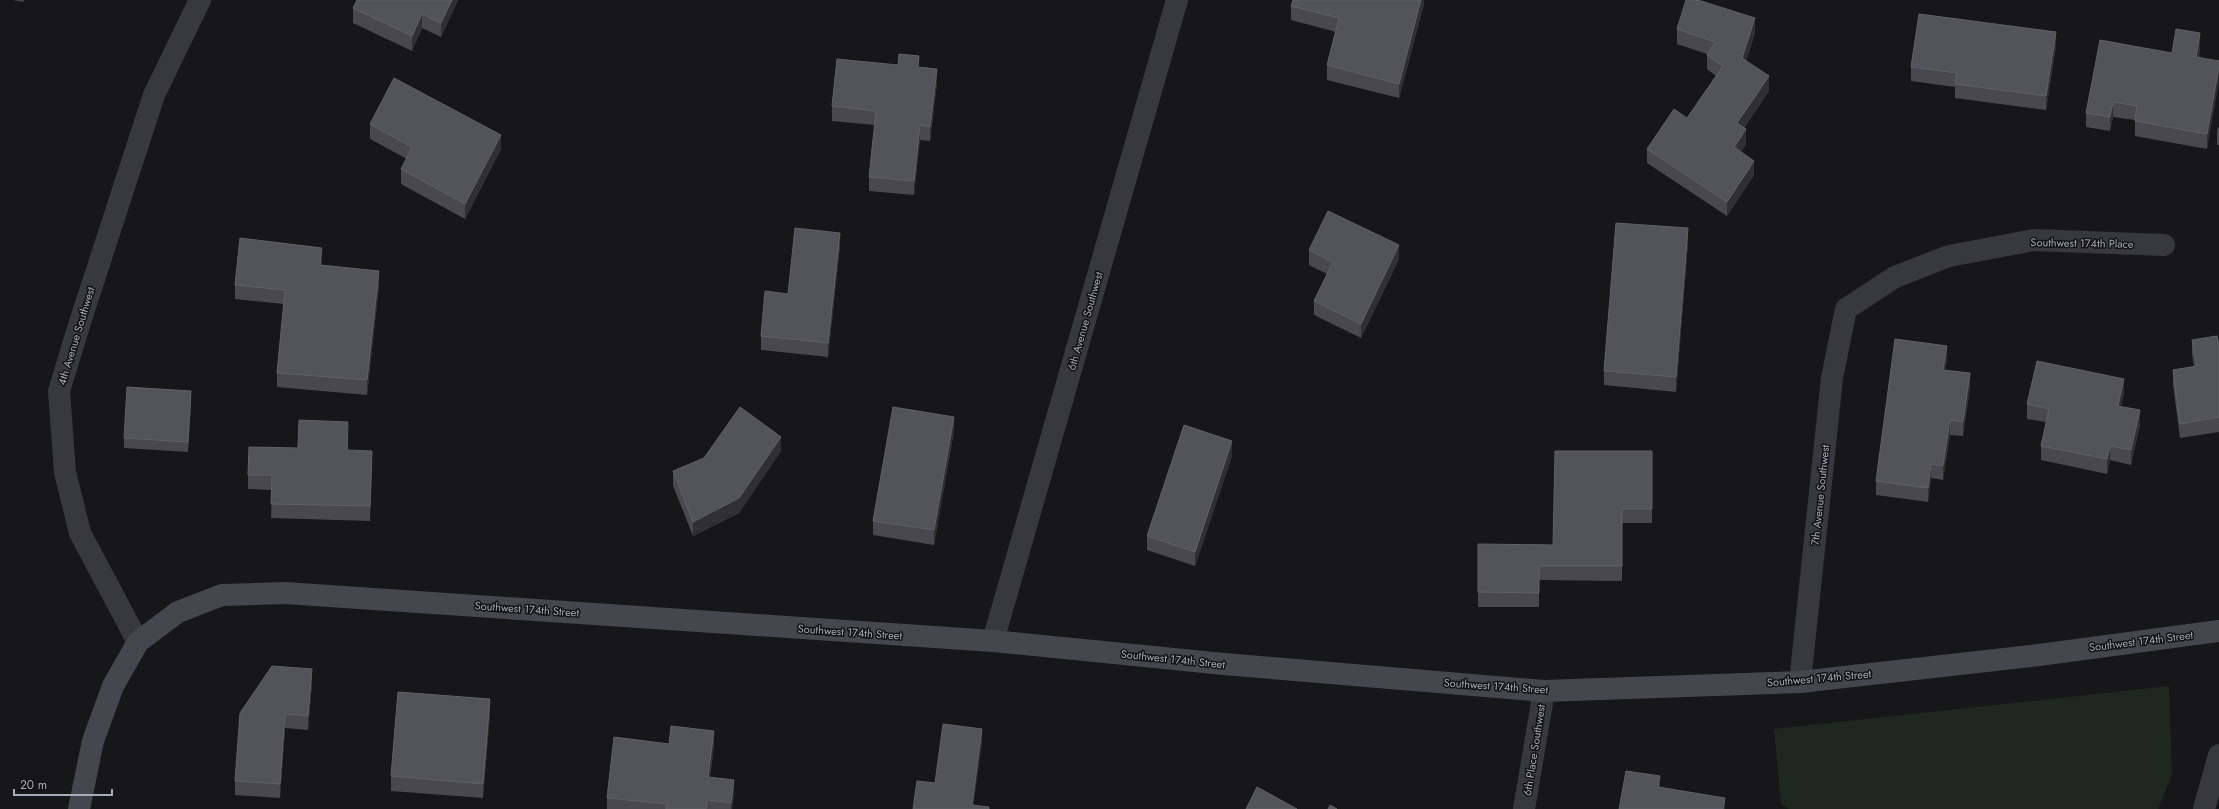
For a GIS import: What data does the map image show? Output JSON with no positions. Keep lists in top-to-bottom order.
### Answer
{
  "streets": {
    "street": [
      "Southwest 174th Place",
      "6th Avenue Southwest",
      "4th Avenue Southwest",
      "7th Avenue Southwest",
      "Southwest 174th Street",
      "6th Place Southwest"
    ]
  },
  "crossings": [
    ["Southwest 174th Place", "7th Avenue Southwest"],
    ["6th Avenue Southwest", "Southwest 174th Street"],
    ["4th Avenue Southwest", "Southwest 174th Street"],
    ["7th Avenue Southwest", "Southwest 174th Street"],
    ["Southwest 174th Street", "6th Place Southwest"]
  ],
  "scale_bar": "20 m"
}
